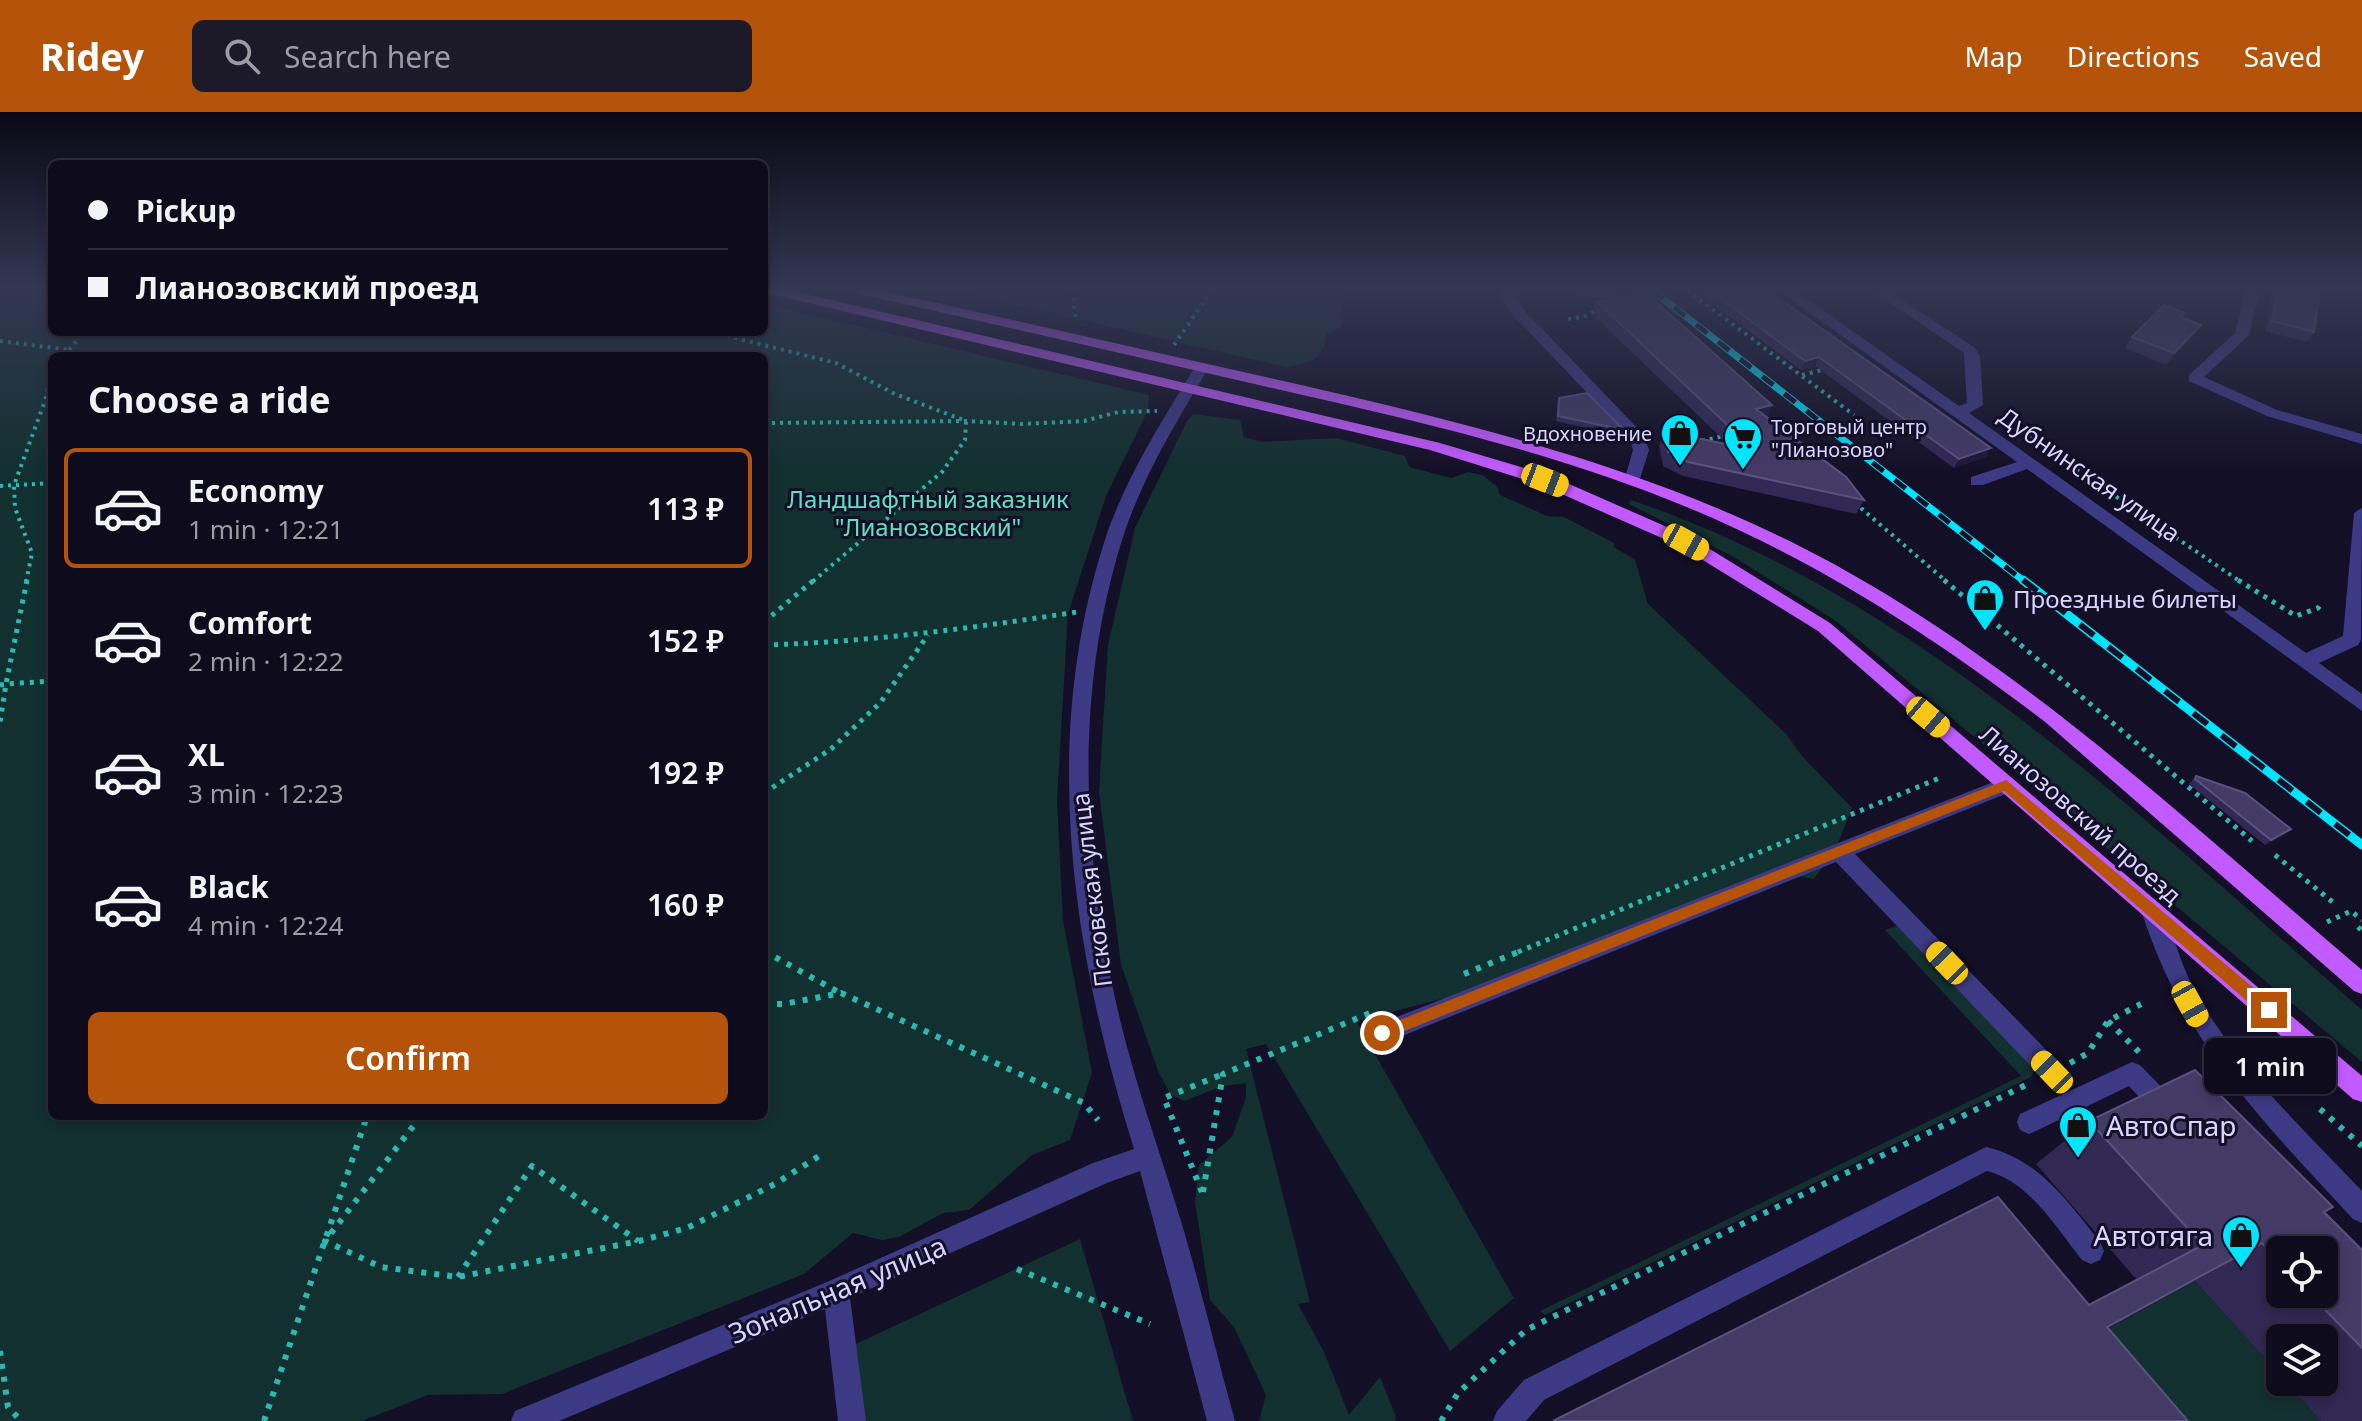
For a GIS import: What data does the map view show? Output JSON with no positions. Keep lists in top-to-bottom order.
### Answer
{
  "streets": {
    "main road": ["Лианозовский проезд"],
    "street": ["Дубнинская улица", "Псковская улица", "Зональная улица"]
  },
  "crossings": [
    ["Лианозовский проезд", "Псковская улица"],
    ["Псковская улица", "Зональная улица"]
  ],
  "parks": ["Ландшафтный заказник \"Лианозовский\""],
  "places": {
    "shop": [
      "Вдохновение",
      "Проездные билеты",
      "АвтоСпар",
      "Автотяга"
    ],
    "supermarket": ["Торговый центр \"Лианозово\""]
  },
  "page": {
    "header": "Ridey",
    "search": "Search here",
    "nav": ["Map", "Directions", "Saved"],
    "banner": ["Pickup", "Лианозовский проезд"],
    "heading": "Choose a ride",
    "list": [
      {
        "name": "Economy",
        "note": "1 min · 12:21",
        "value": "113 ₽"
      },
      {
        "name": "Comfort",
        "note": "2 min · 12:22",
        "value": "152 ₽"
      },
      {
        "name": "XL",
        "note": "3 min · 12:23",
        "value": "192 ₽"
      },
      {
        "name": "Black",
        "note": "4 min · 12:24",
        "value": "160 ₽"
      }
    ],
    "buttons": "Confirm",
    "bubble": "1 min"
  }
}
